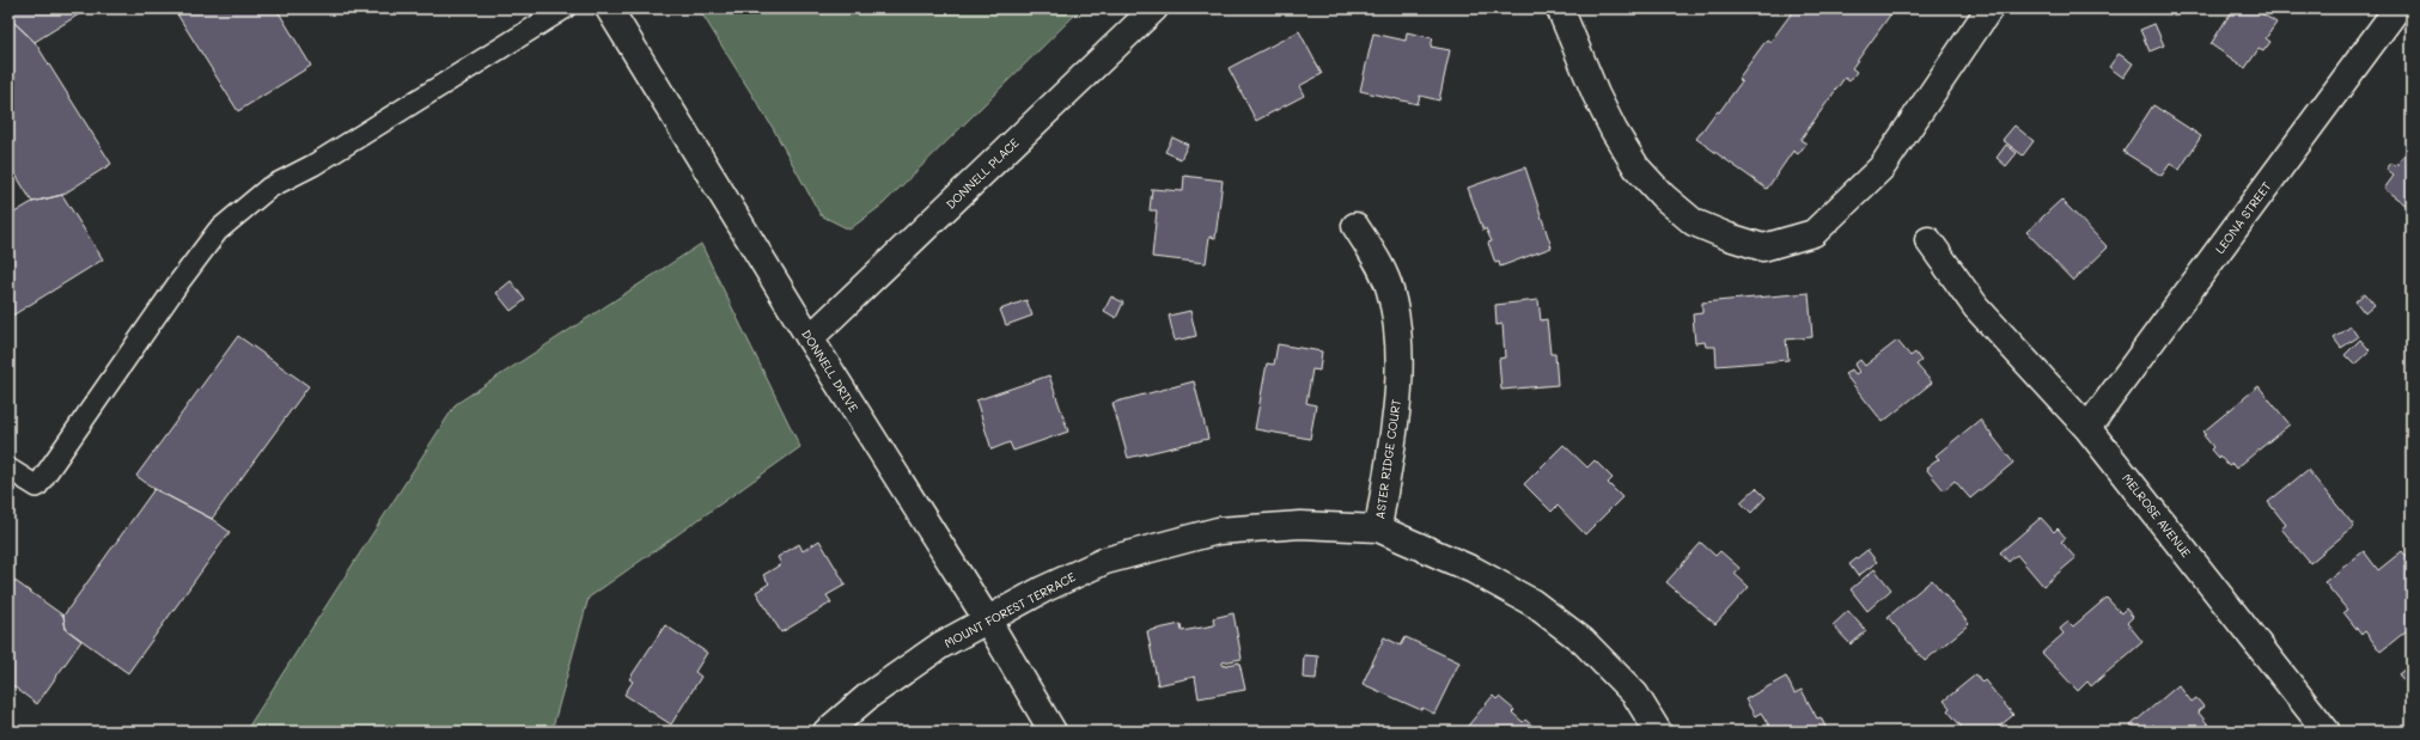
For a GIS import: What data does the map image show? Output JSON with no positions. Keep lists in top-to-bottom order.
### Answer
{
  "streets": {
    "street": [
      "DONNELL PLACE",
      "LEONA STREET",
      "DONNELL DRIVE",
      "ASTER RIDGE COURT",
      "MELROSE AVENUE",
      "MOUNT FOREST TERRACE"
    ]
  },
  "crossings": [
    ["DONNELL PLACE", "DONNELL DRIVE"],
    ["LEONA STREET", "MELROSE AVENUE"],
    ["DONNELL DRIVE", "MOUNT FOREST TERRACE"],
    ["ASTER RIDGE COURT", "MOUNT FOREST TERRACE"]
  ]
}
